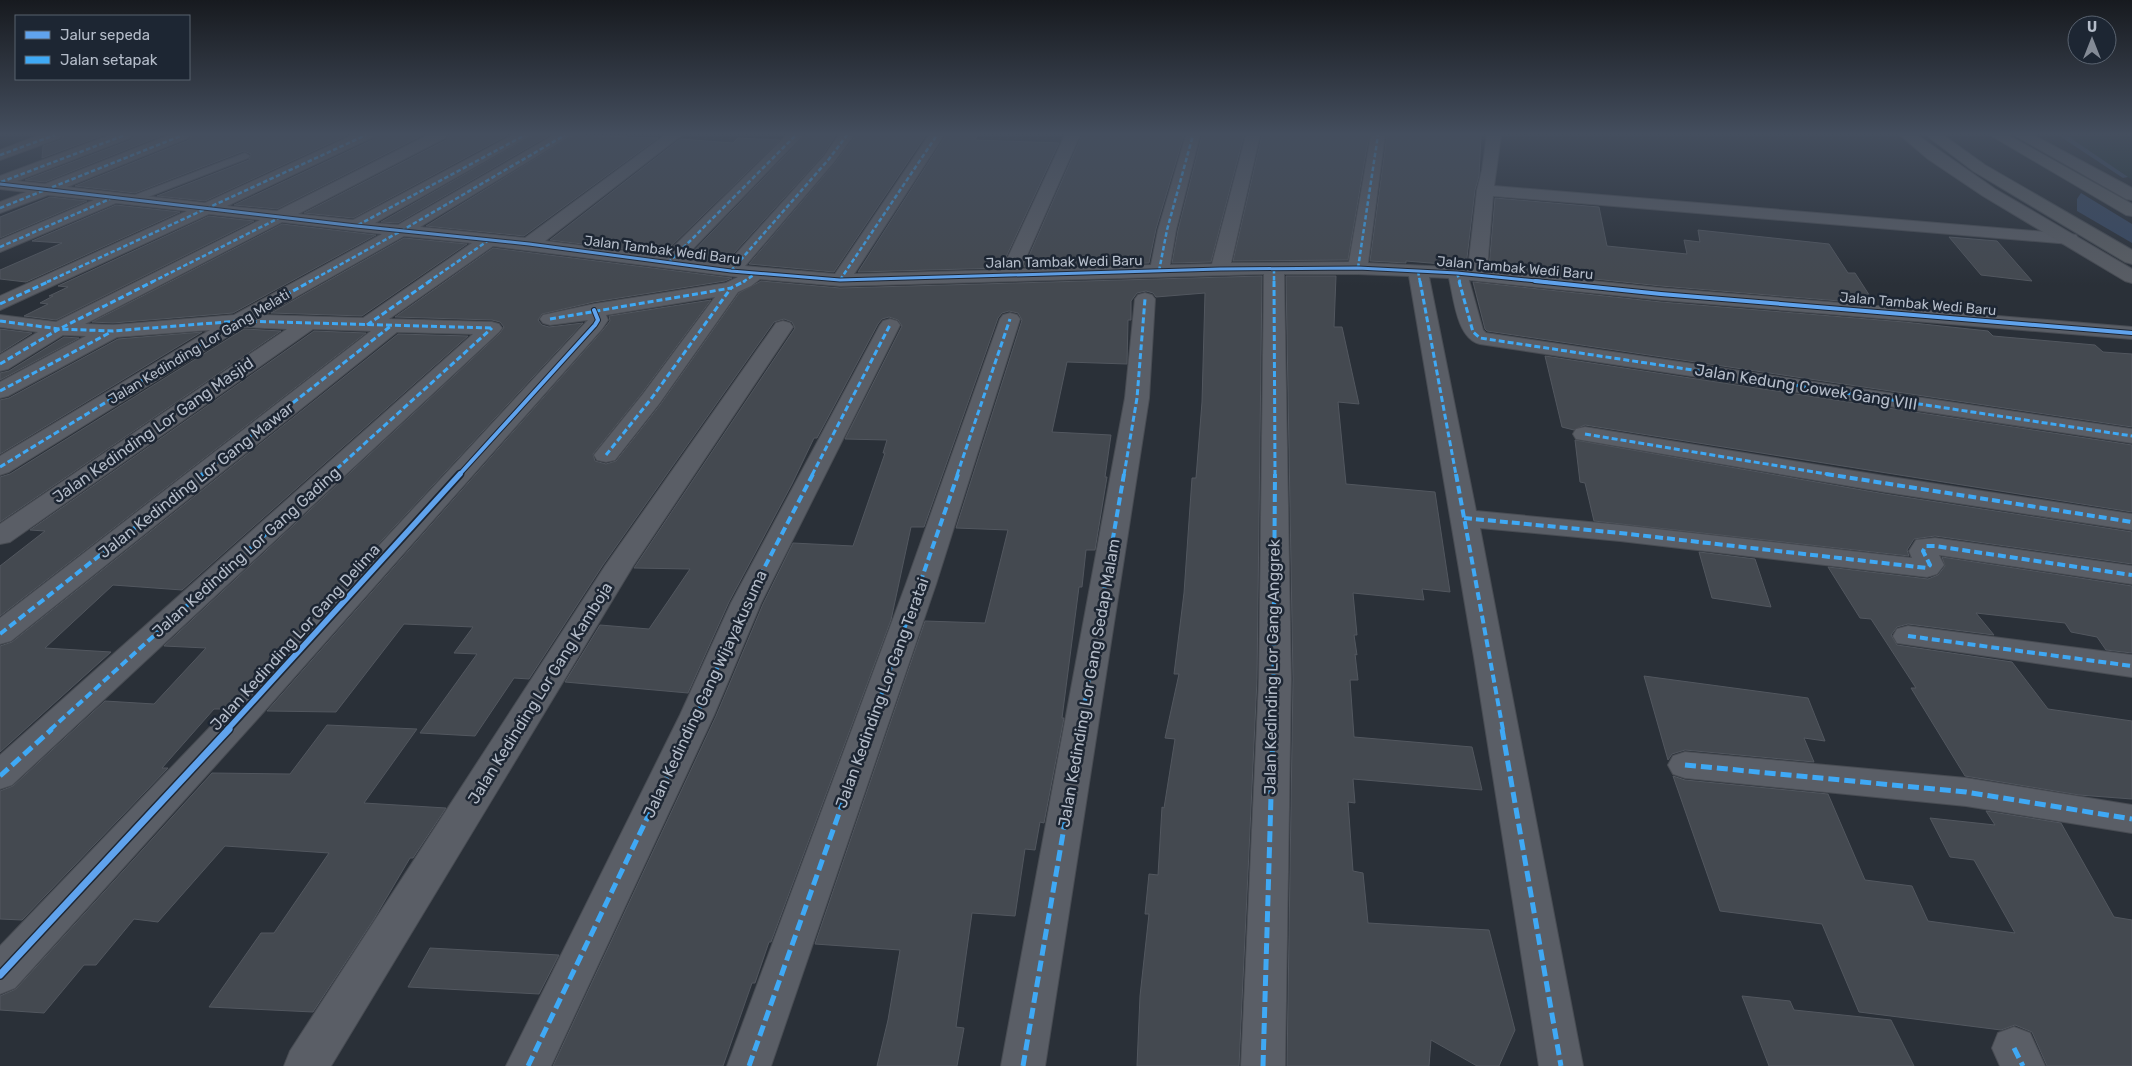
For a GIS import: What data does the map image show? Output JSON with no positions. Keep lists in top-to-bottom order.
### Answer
{
  "streets": {
    "street": [
      "Jalan Tambak Wedi Baru",
      "Jalan Kedinding Lor Gang Melati",
      "Jalan Kedung Cowek Gang VIII",
      "Jalan Kedinding Lor Gang Masjid",
      "Jalan Kedinding Lor Gang Mawar",
      "Jalan Kedinding Lor Gang Gading",
      "Jalan Kedinding Lor Gang Delima",
      "Jalan Kedinding Lor Gang Anggrek",
      "Jalan Kedinding Lor Gang Sedap Malam",
      "Jalan Kedinding Lor Gang Kamboja",
      "Jalan Kedinding Lor Gang Teratai",
      "Jalan Kedinding Gang Wijayakusuma"
    ]
  },
  "crossings": [
    ["Jalan Tambak Wedi Baru", "Jalan Kedinding Lor Gang Melati"],
    ["Jalan Tambak Wedi Baru", "Jalan Kedung Cowek Gang VIII"],
    ["Jalan Tambak Wedi Baru", "Jalan Kedinding Lor Gang Mawar"],
    ["Jalan Tambak Wedi Baru", "Jalan Kedinding Lor Gang Anggrek"],
    ["Jalan Kedinding Lor Gang Mawar", "Jalan Kedinding Lor Gang Gading"]
  ],
  "legend": ["Jalur sepeda", "Jalan setapak"],
  "north": "top"
}
